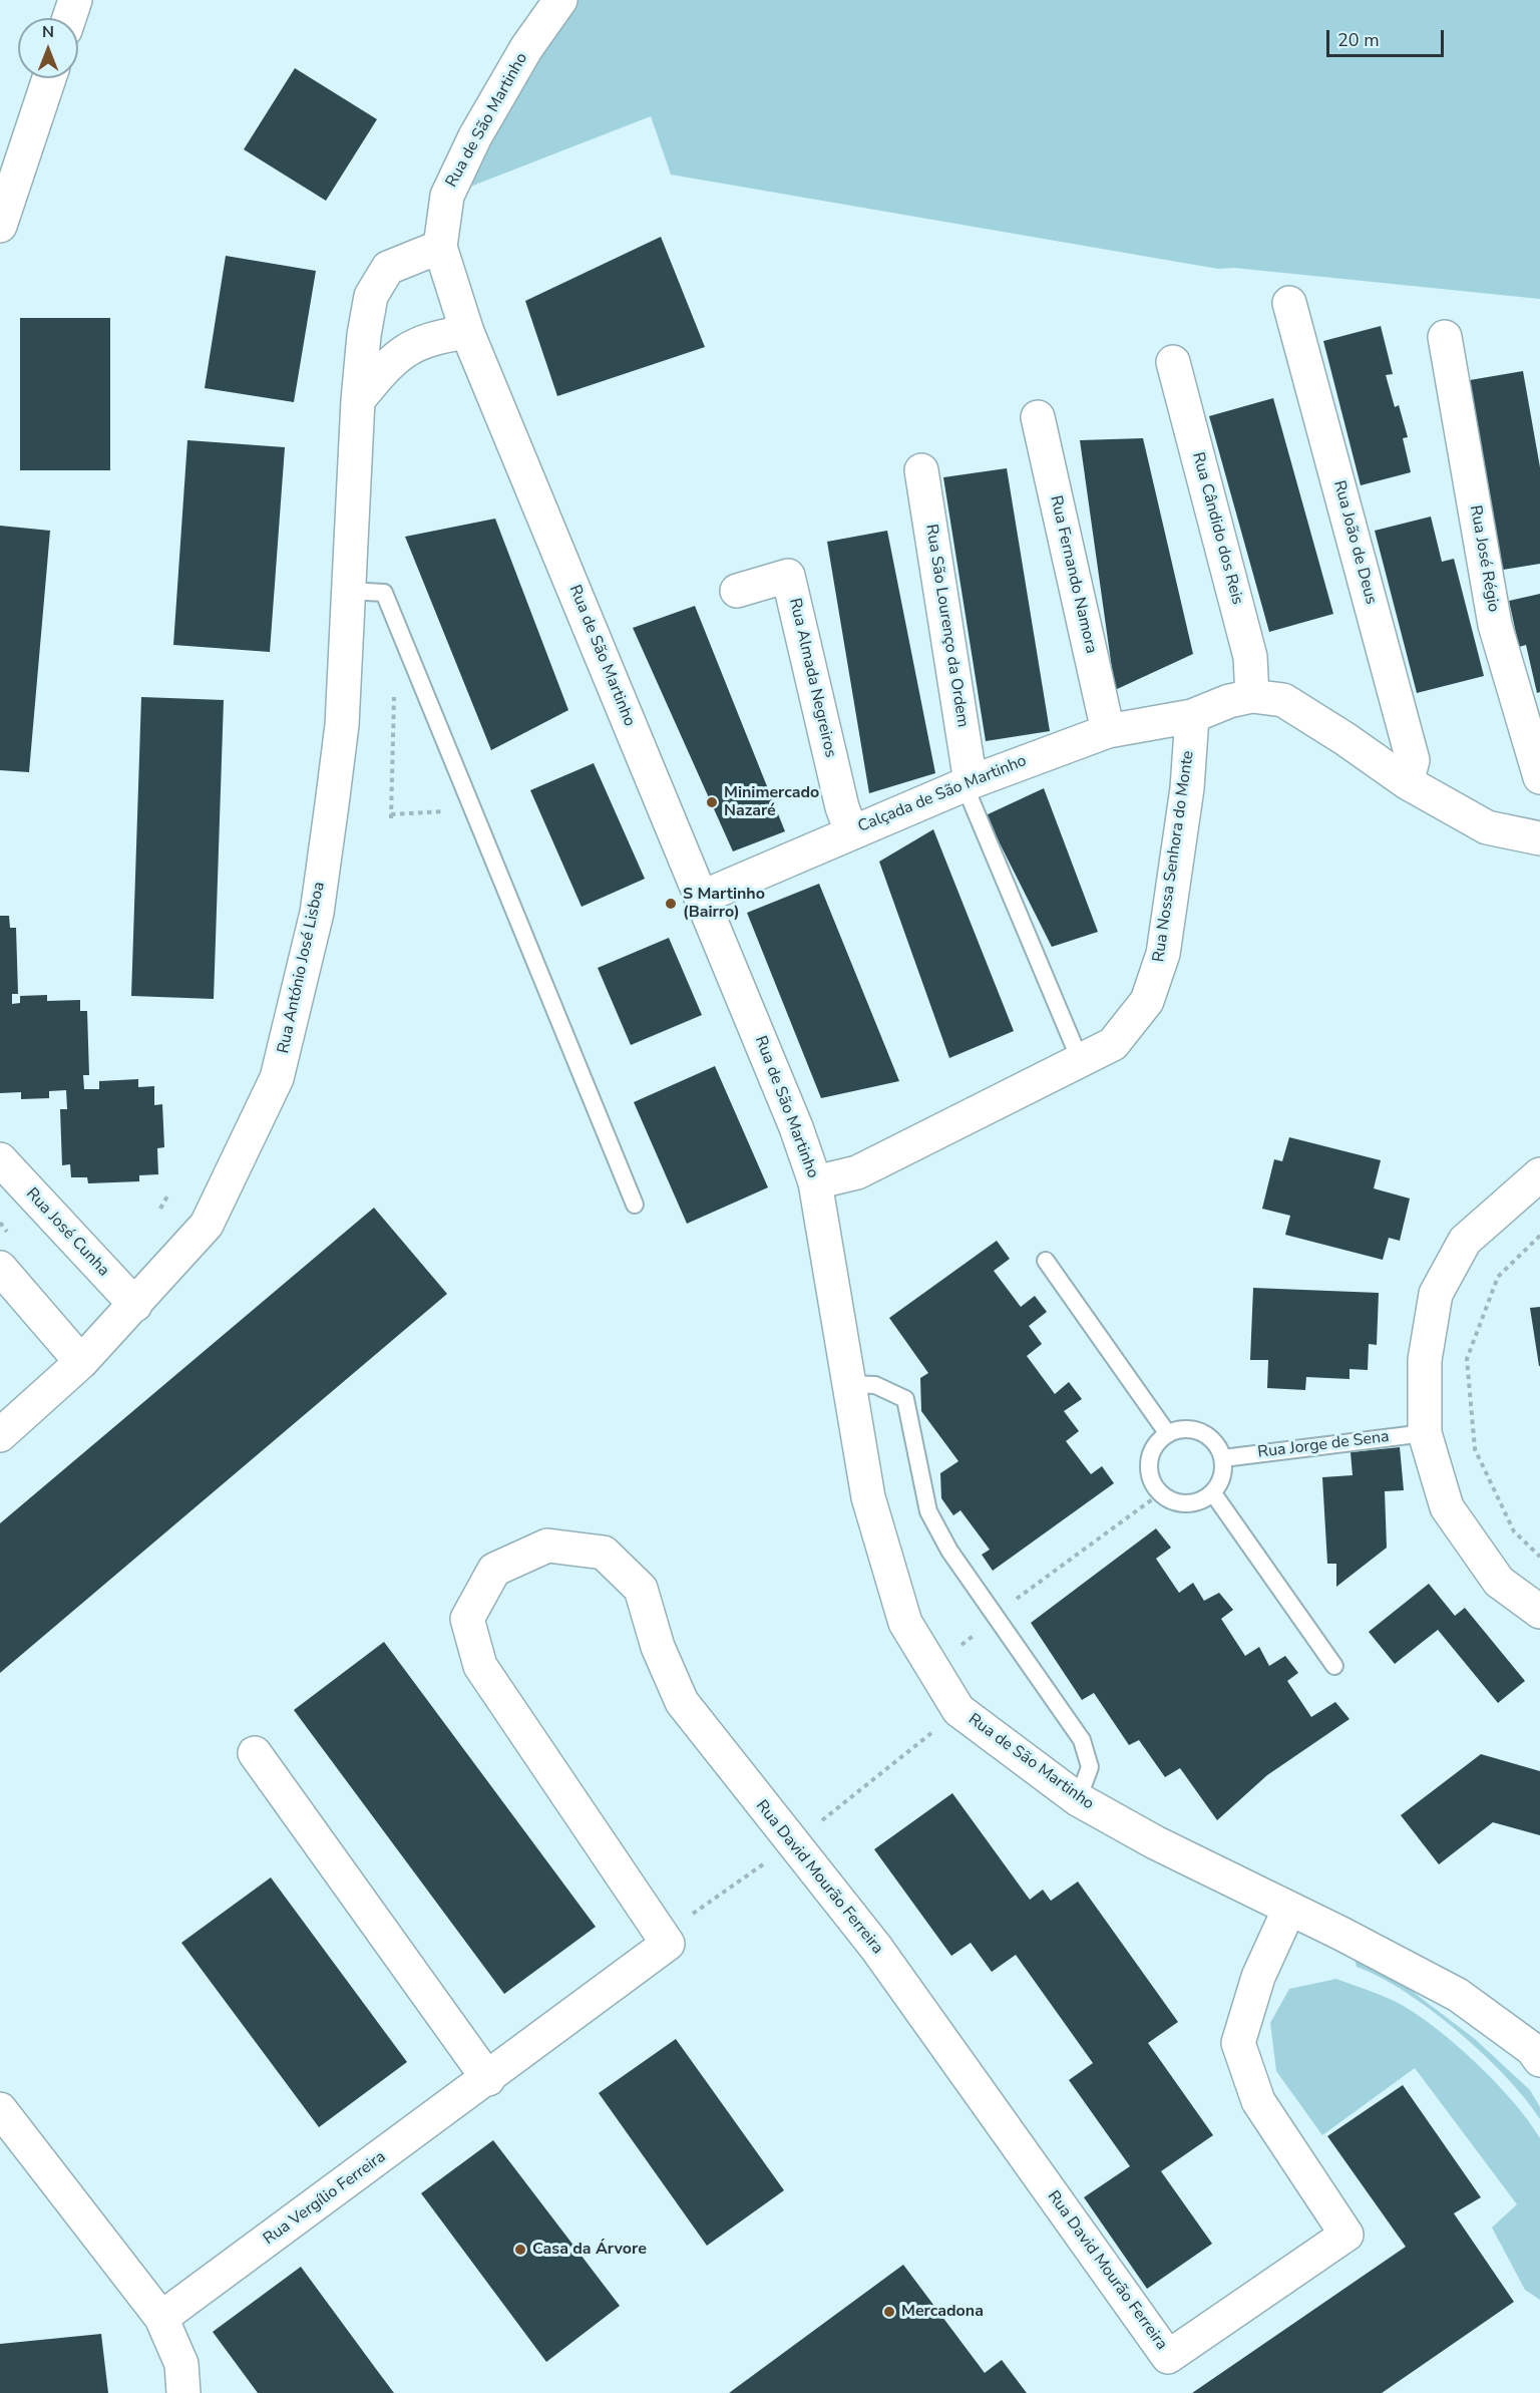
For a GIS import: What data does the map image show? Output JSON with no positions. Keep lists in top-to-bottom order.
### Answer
{
  "streets": {
    "street": [
      "Rua de São Martinho",
      "Rua Cândido dos Reis",
      "Rua João de Deus",
      "Rua José Régio",
      "Rua Fernando Namora",
      "Rua São Lourenço da Ordem",
      "Rua Almada Negreiros",
      "Calçada de São Martinho",
      "Rua Nossa Senhora do Monte",
      "Rua António José Lisboa",
      "Rua José Cunha",
      "Rua David Mourão Ferreira",
      "Rua Vergílio Ferreira"
    ],
    "lane": ["Rua Jorge de Sena"]
  },
  "crossings": [
    ["Rua de São Martinho", "Calçada de São Martinho"],
    ["Rua de São Martinho", "Rua Nossa Senhora do Monte"],
    ["Rua de São Martinho", "Rua António José Lisboa"],
    ["Rua de São Martinho", "Rua David Mourão Ferreira"],
    ["Rua Fernando Namora", "Calçada de São Martinho"],
    ["Rua São Lourenço da Ordem", "Calçada de São Martinho"],
    ["Rua Almada Negreiros", "Calçada de São Martinho"],
    ["Calçada de São Martinho", "Rua Nossa Senhora do Monte"],
    ["Rua António José Lisboa", "Rua José Cunha"]
  ],
  "places": [
    "Minimercado Nazaré",
    "S Martinho (Bairro)",
    "Casa da Árvore",
    "Mercadona"
  ],
  "scale_bar": "20 m",
  "north": "top"
}
